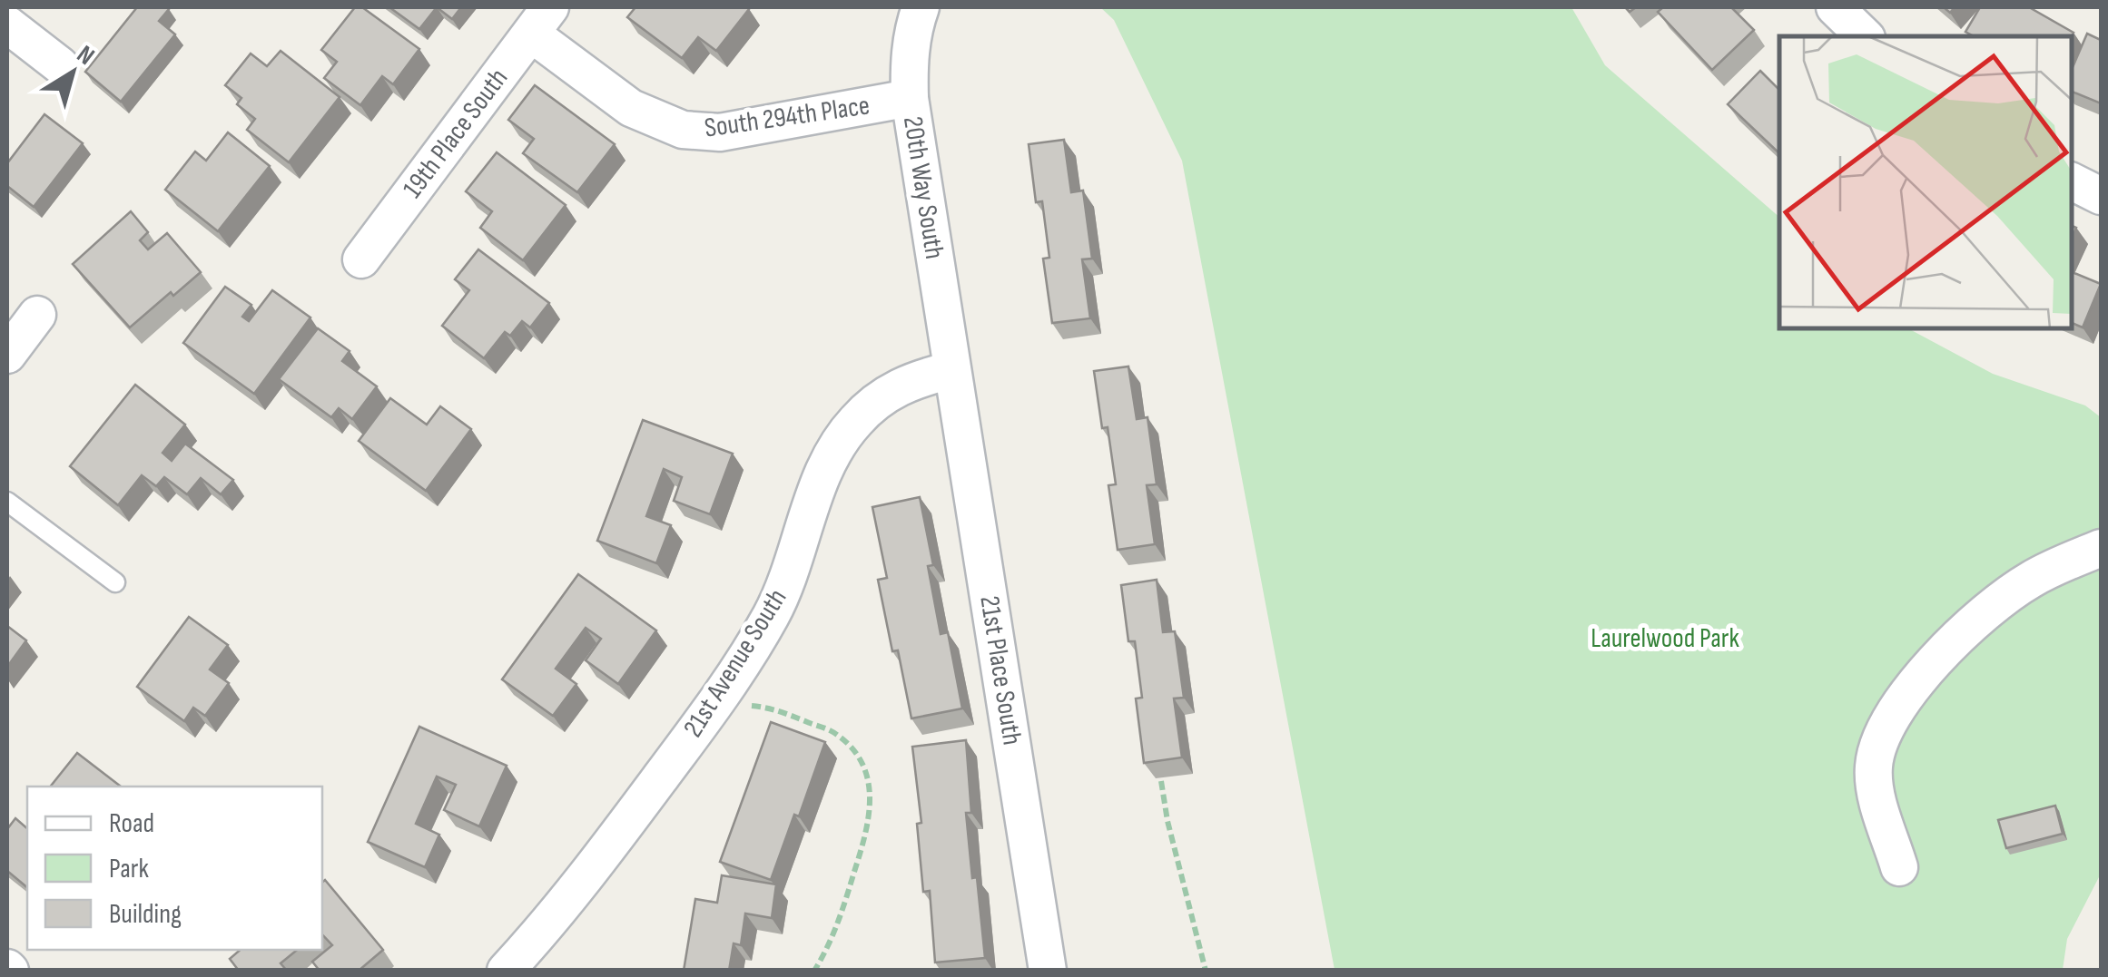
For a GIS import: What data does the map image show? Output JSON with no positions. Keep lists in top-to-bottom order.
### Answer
{
  "streets": {
    "street": [
      "South 294th Place",
      "19th Place South",
      "20th Way South",
      "21st Avenue South",
      "21st Place South"
    ]
  },
  "crossings": [
    ["South 294th Place", "19th Place South"],
    ["South 294th Place", "20th Way South"],
    ["20th Way South", "21st Avenue South"],
    ["20th Way South", "21st Place South"],
    ["21st Avenue South", "21st Place South"]
  ],
  "parks": ["Laurelwood Park"],
  "legend": ["Road", "Park", "Building"],
  "north": "top right"
}
